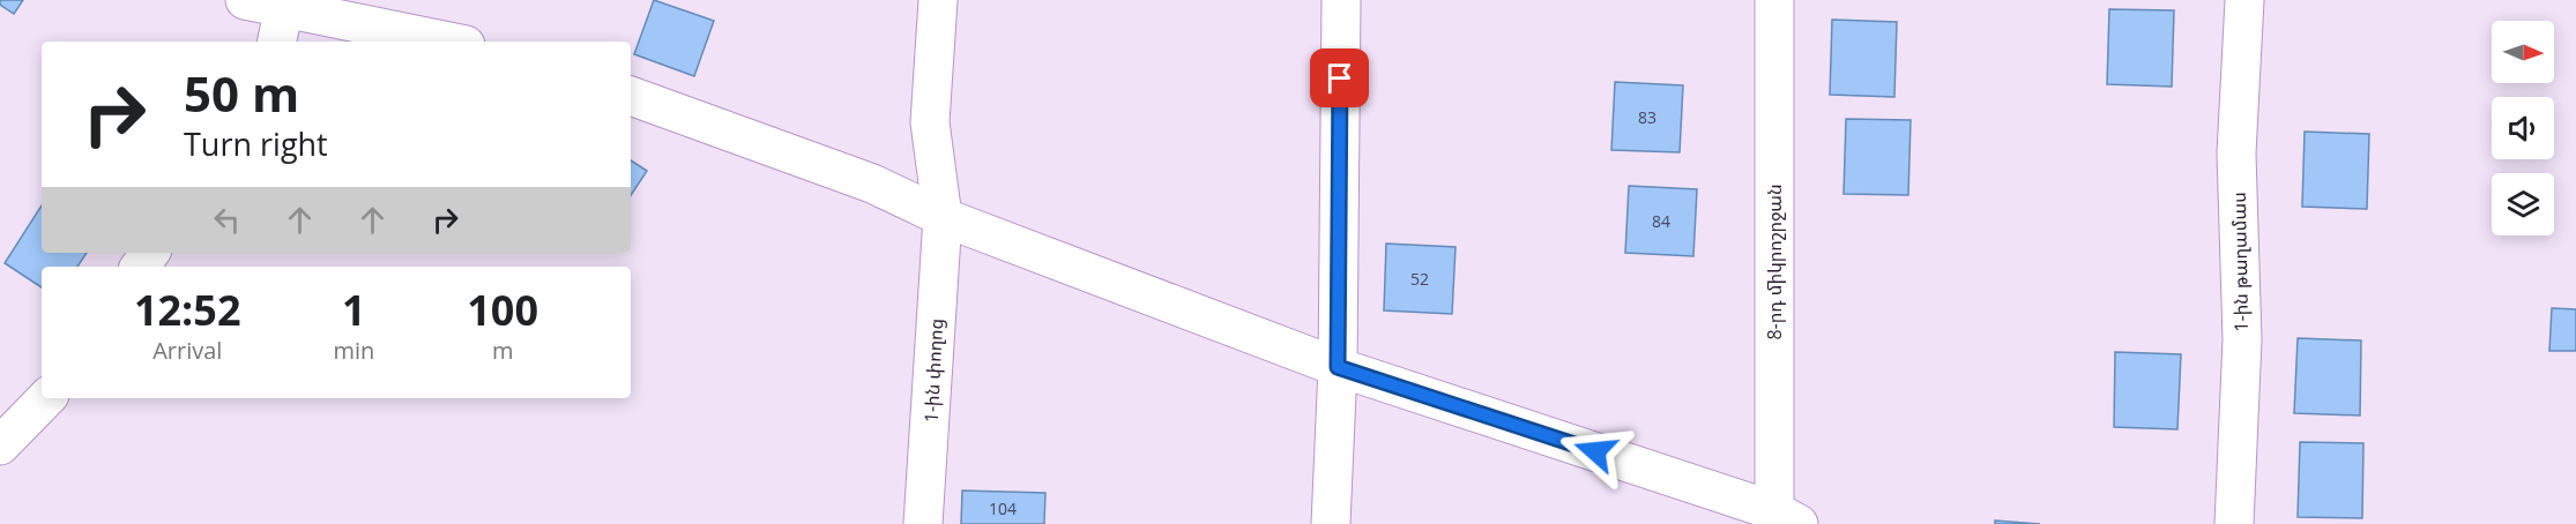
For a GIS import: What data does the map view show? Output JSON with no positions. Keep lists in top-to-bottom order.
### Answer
{
  "streets": {
    "street": ["8-րդ միկրոշրջան", "1-ին թաղամաս", "1-ին փողոց"]
  },
  "house_numbers": [
    "83",
    "84",
    "52",
    "104"
  ],
  "north": "right",
  "page": {
    "turn": ["50 m", "Turn right"],
    "eta": [
      "12:52",
      "Arrival",
      "1",
      "min",
      "100",
      "m"
    ]
  }
}
